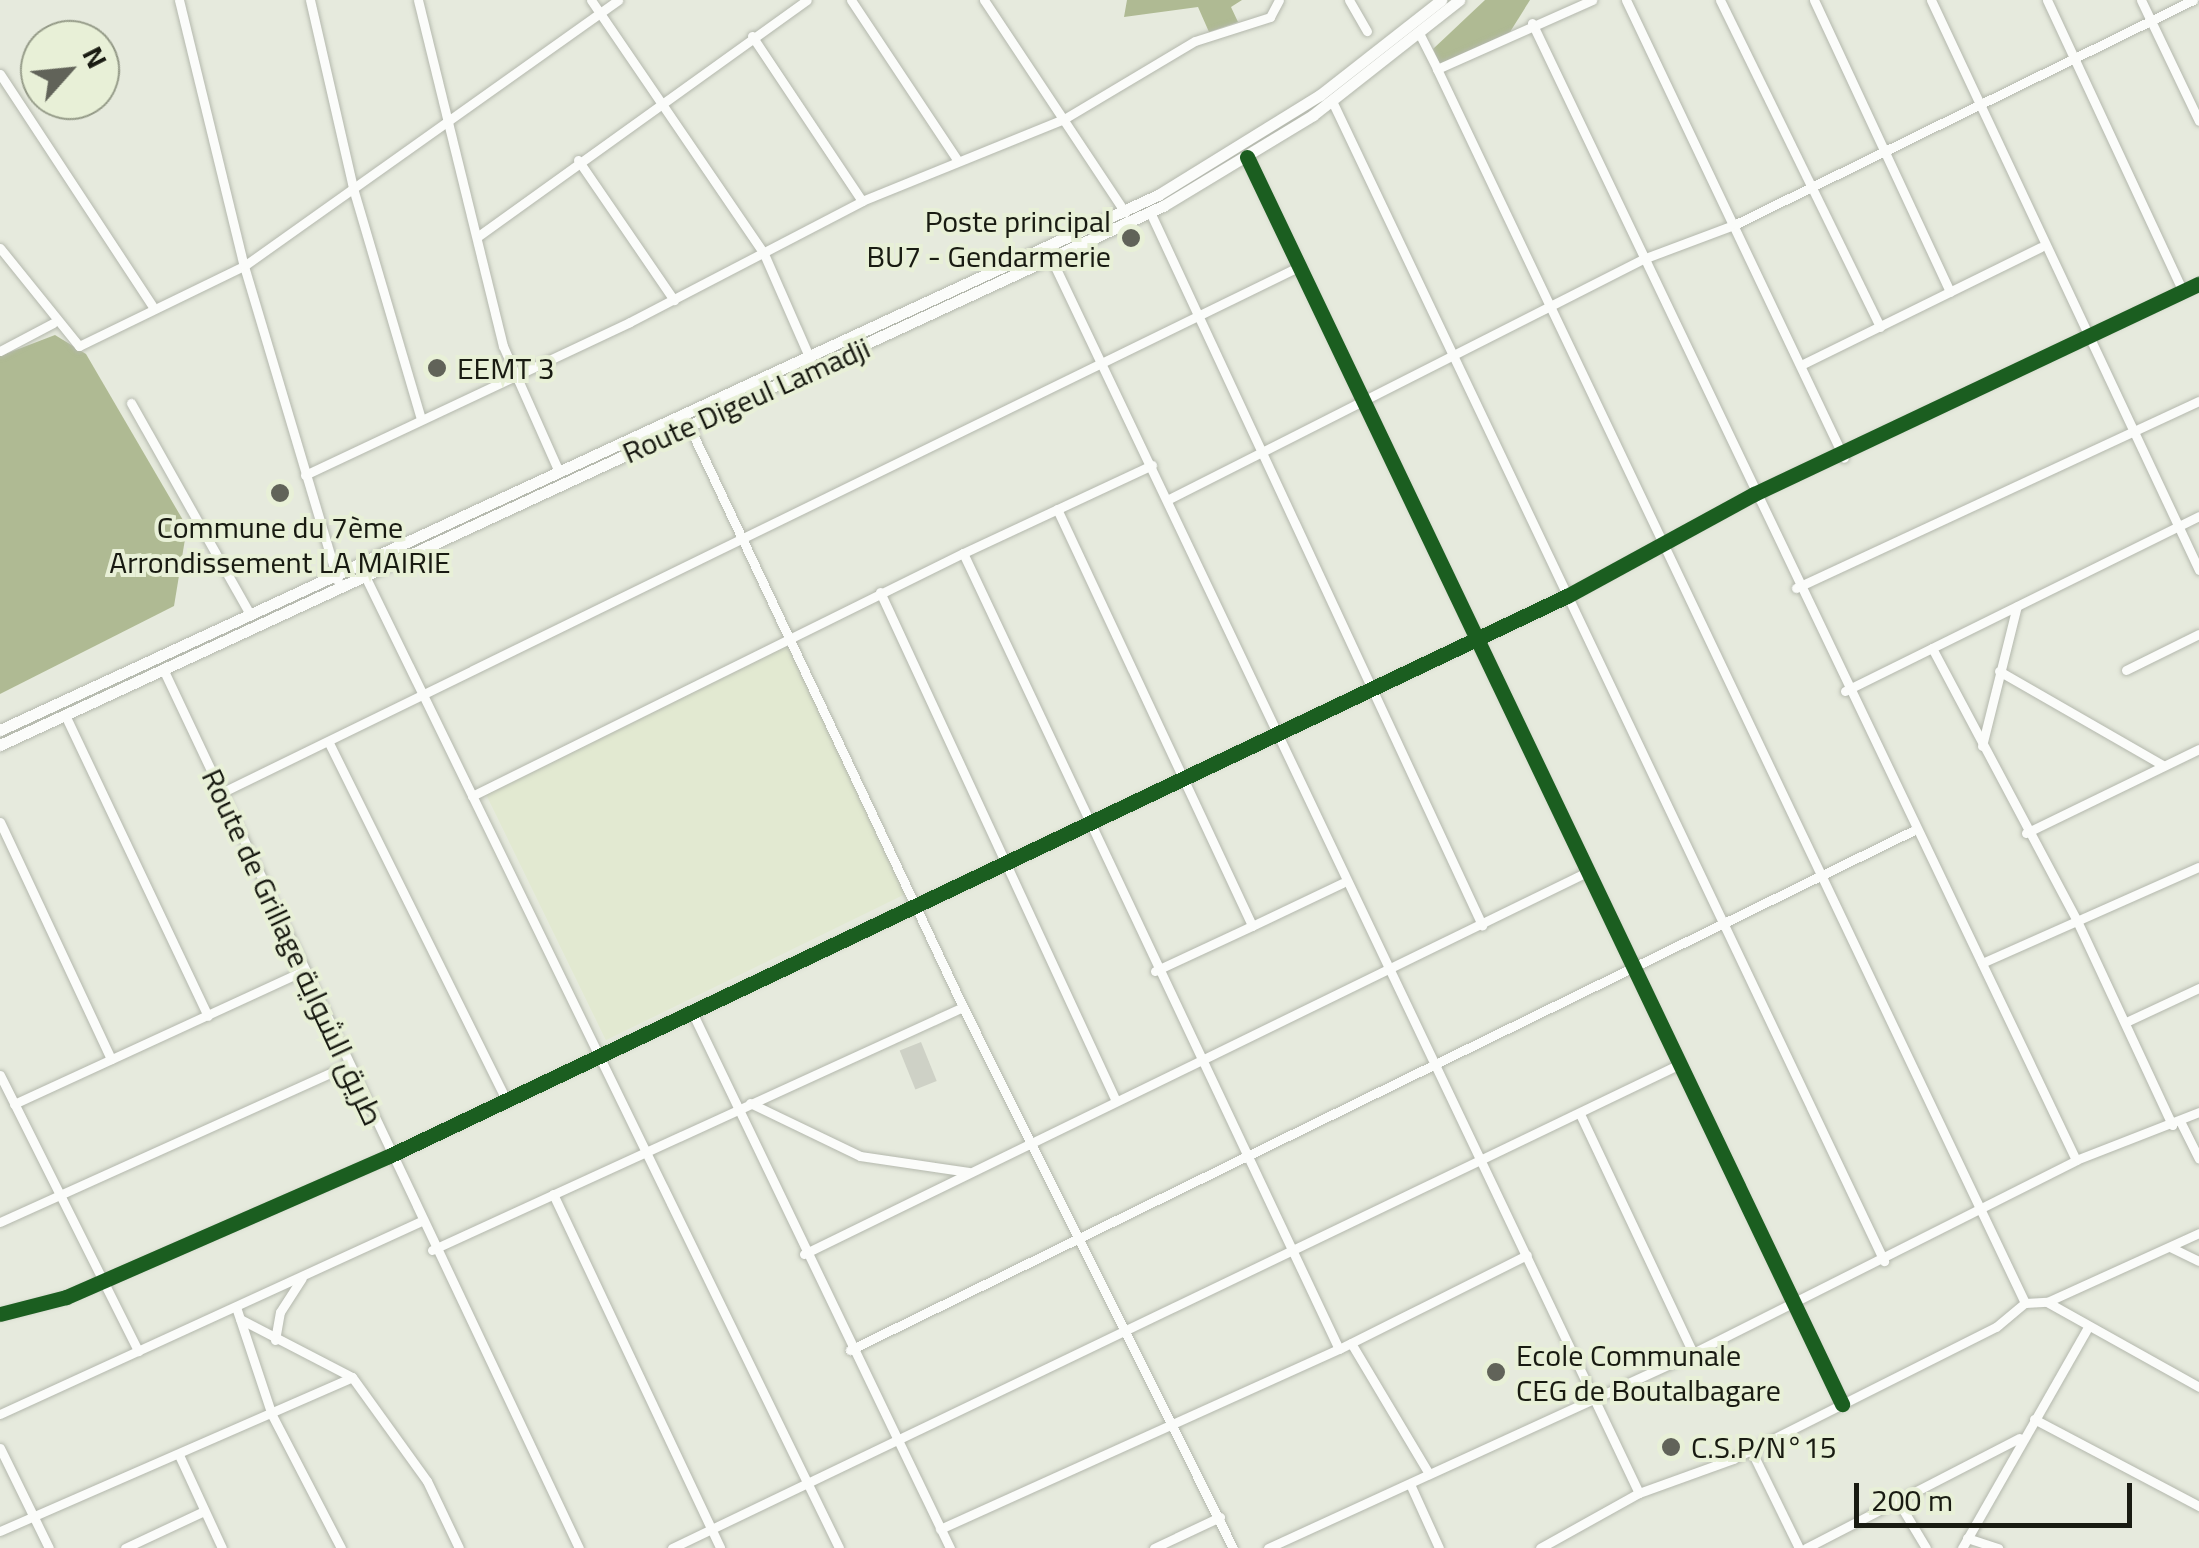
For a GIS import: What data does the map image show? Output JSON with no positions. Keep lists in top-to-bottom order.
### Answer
{
  "streets": {
    "main road": ["Route Digeul Lamadji"],
    "street": ["Route de Grillage طريق الشواية"]
  },
  "crossings": [
    ["Route Digeul Lamadji", "Route de Grillage طريق الشواية"]
  ],
  "places": [
    "Poste principal BU7 - Gendarmerie",
    "EEMT 3",
    "Commune du 7ème Arrondissement LA MAIRIE",
    "Ecole Communale CEG de Boutalbagare",
    "C.S.P/N°15"
  ],
  "scale_bar": "200 m",
  "north": "top right"
}
